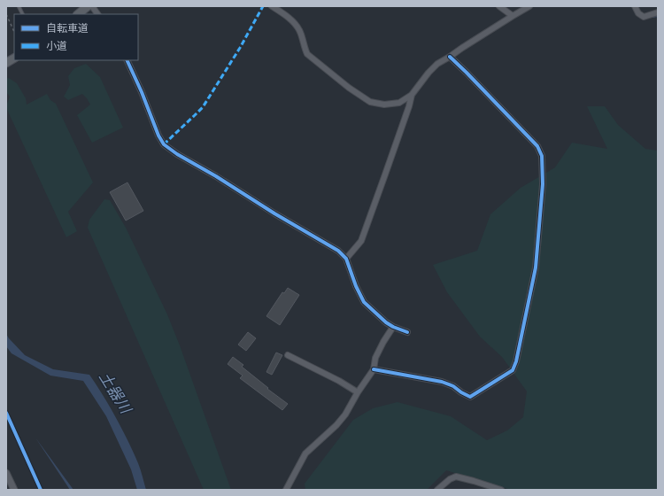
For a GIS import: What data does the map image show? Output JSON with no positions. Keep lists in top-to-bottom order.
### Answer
{
  "water": ["土器川"],
  "legend": ["自転車道", "小道"]
}
